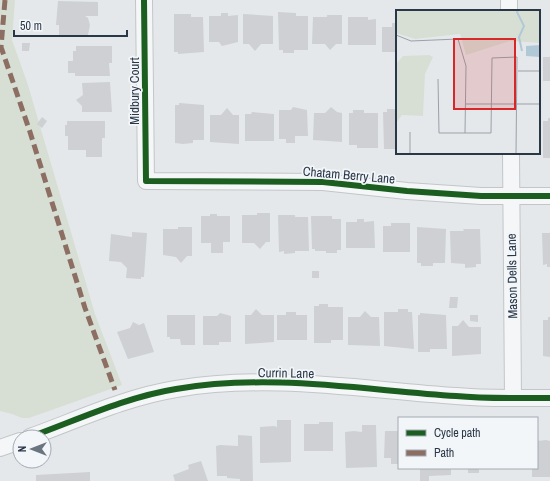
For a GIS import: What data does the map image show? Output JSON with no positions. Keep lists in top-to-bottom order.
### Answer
{
  "streets": {
    "street": [
      "Midbury Court",
      "Chatam Berry Lane",
      "Mason Dells Lane",
      "Currin Lane"
    ]
  },
  "crossings": [
    ["Midbury Court", "Chatam Berry Lane"],
    ["Chatam Berry Lane", "Mason Dells Lane"],
    ["Mason Dells Lane", "Currin Lane"]
  ],
  "legend": ["Cycle path", "Path"],
  "scale_bar": "50 m",
  "north": "left"
}
